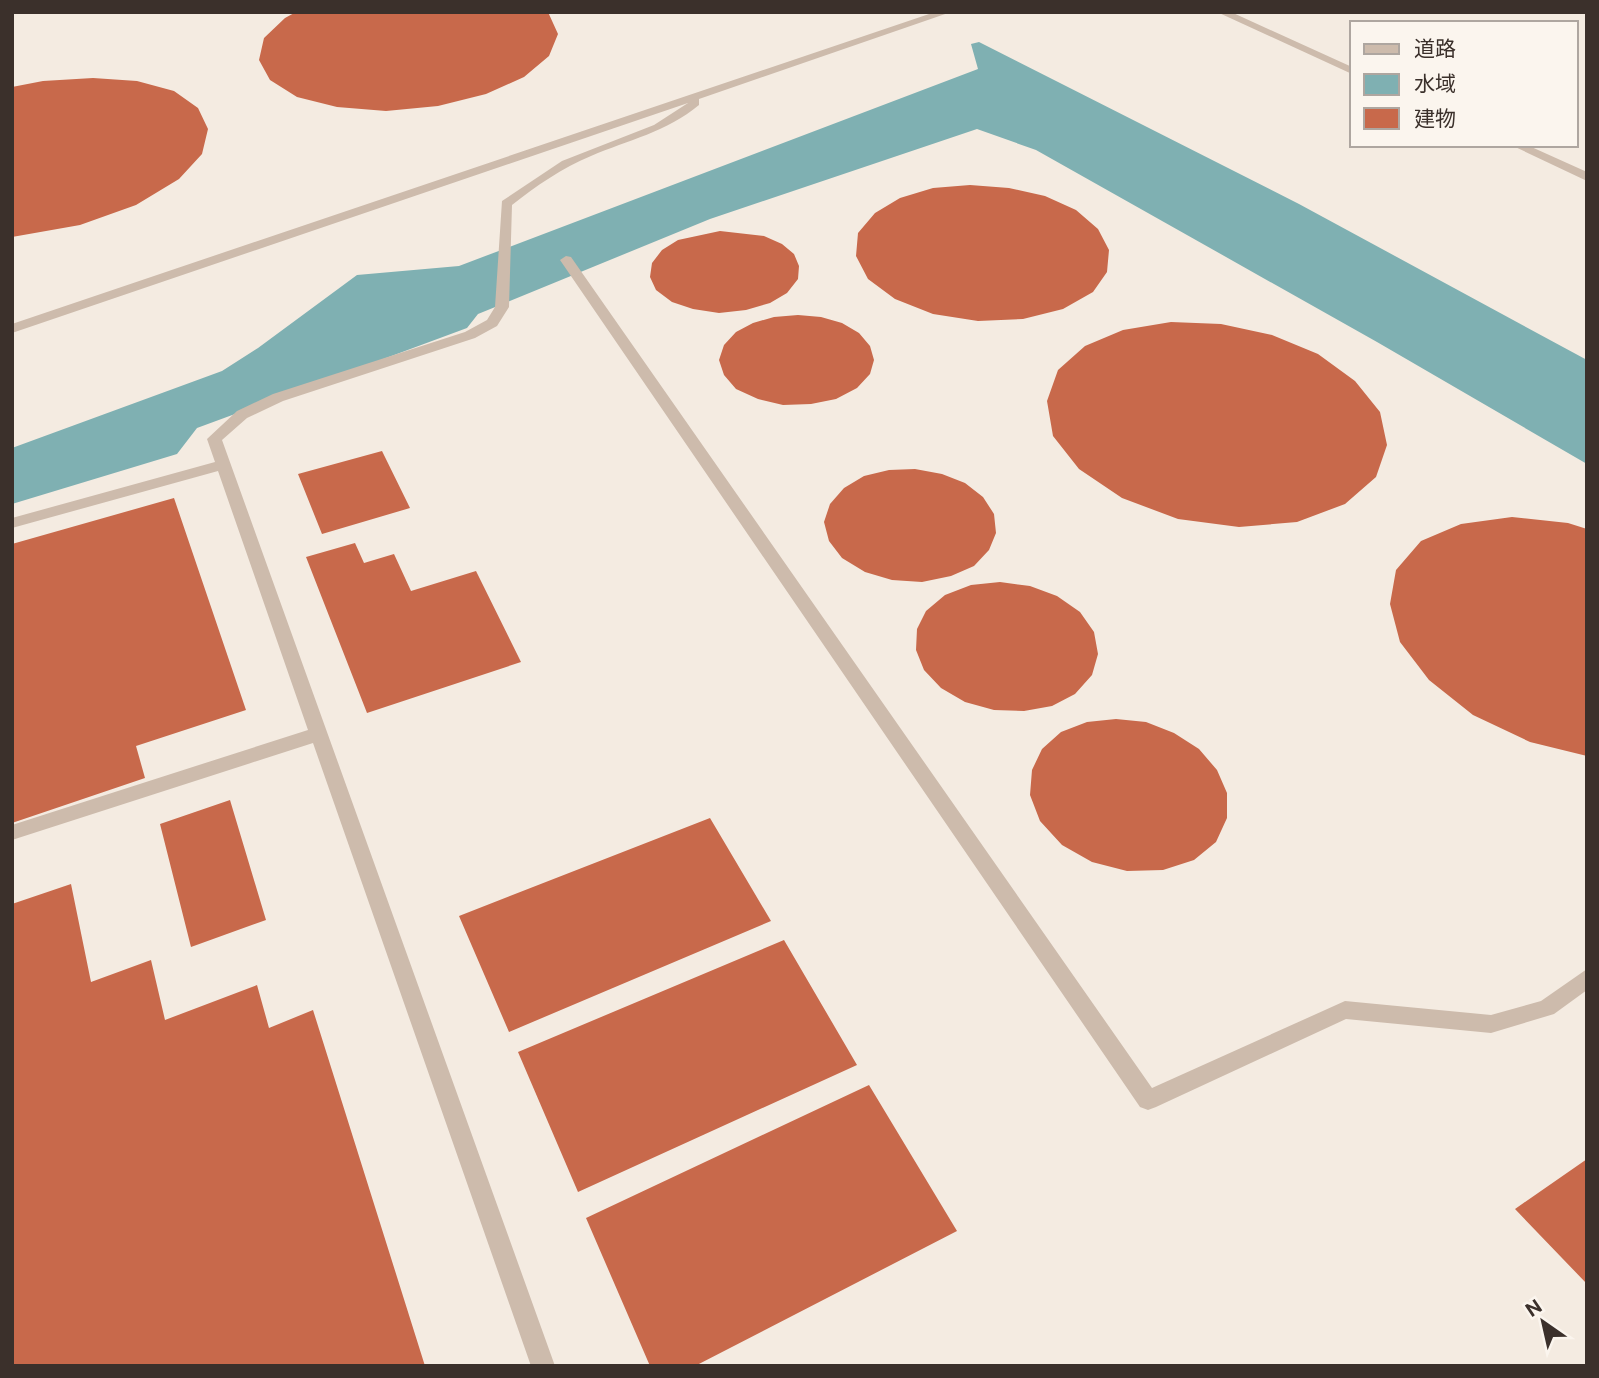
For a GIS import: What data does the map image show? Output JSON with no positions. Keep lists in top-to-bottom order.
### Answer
{
  "legend": ["道路", "水域", "建物"],
  "north": "top left"
}
